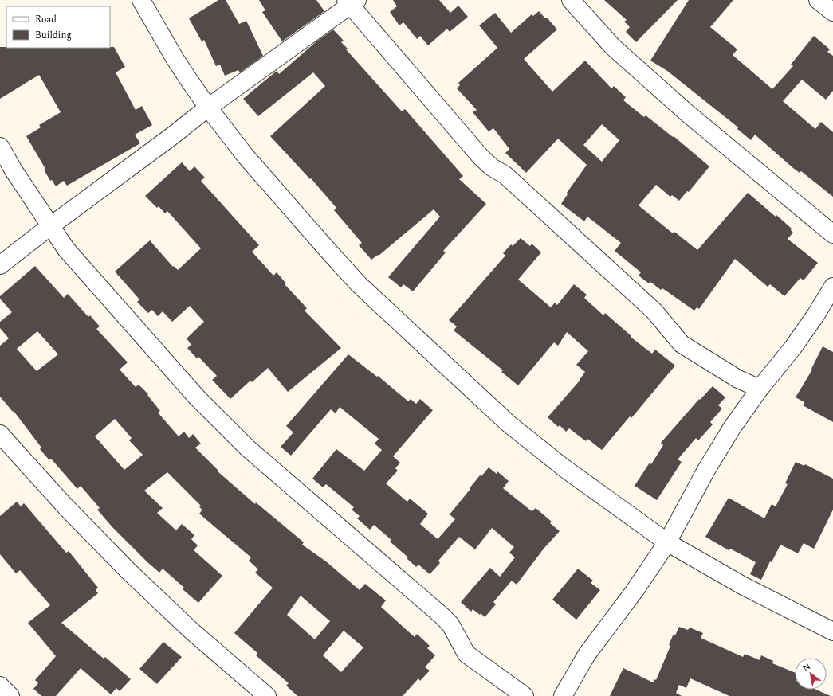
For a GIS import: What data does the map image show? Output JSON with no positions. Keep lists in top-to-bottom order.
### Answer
{
  "legend": ["Road", "Building"],
  "north": "top left"
}
